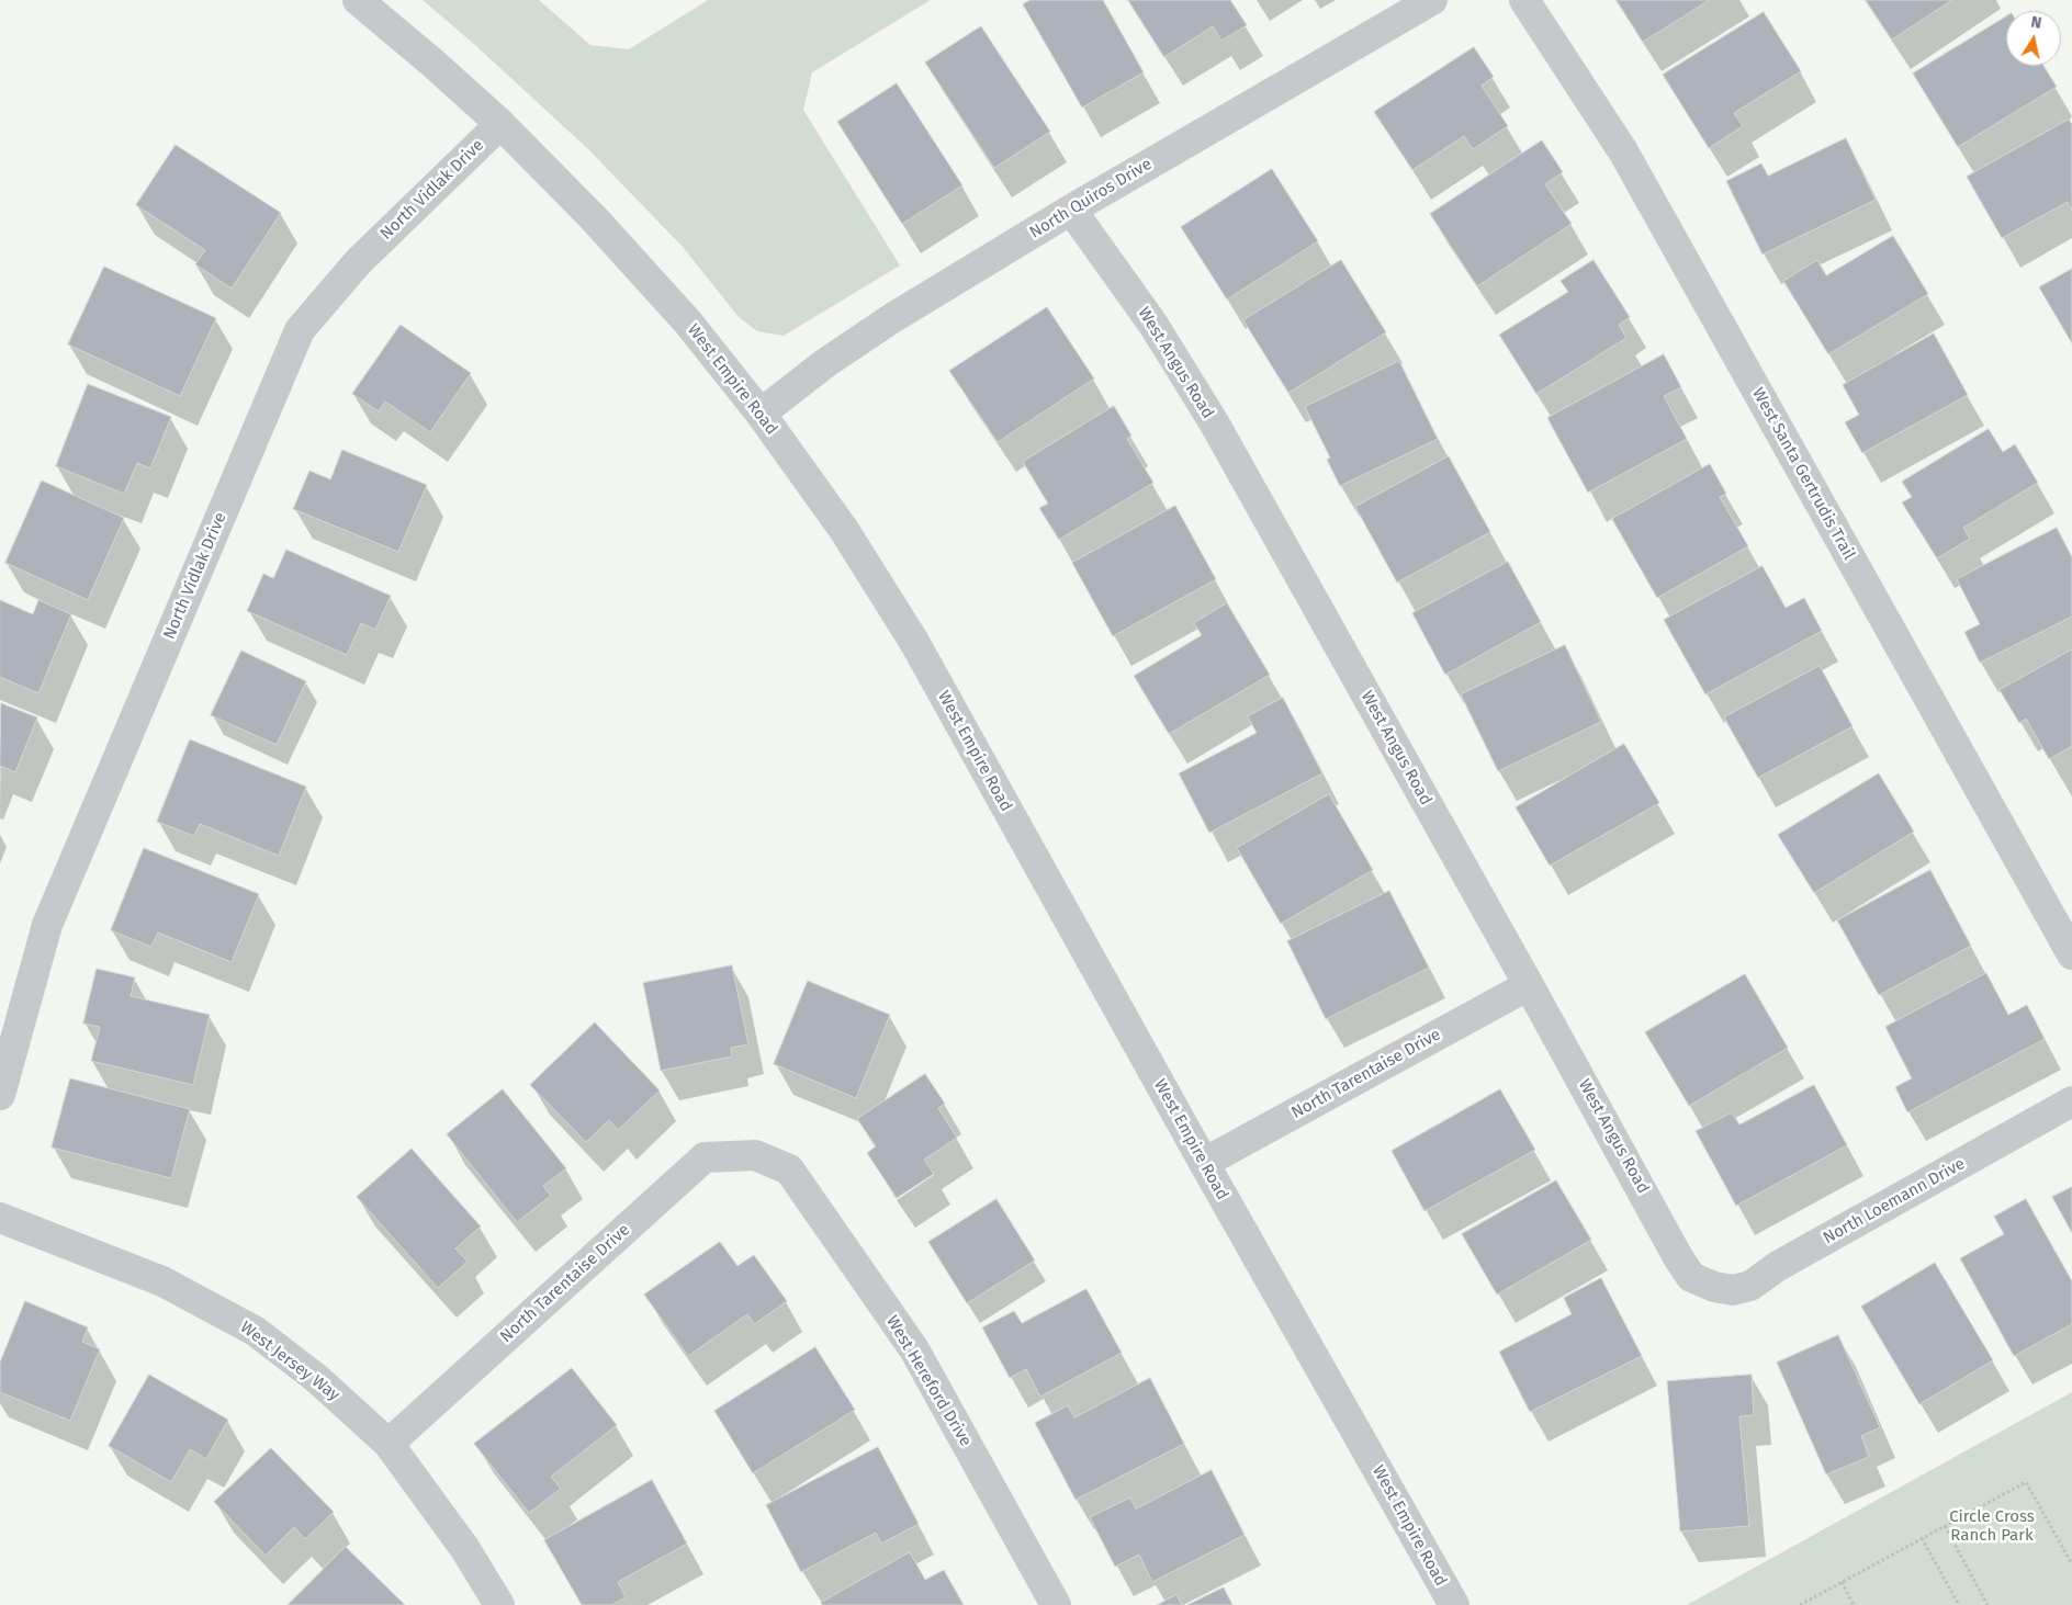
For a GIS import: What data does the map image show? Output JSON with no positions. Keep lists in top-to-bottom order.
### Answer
{
  "streets": {
    "street": [
      "North Vidlak Drive",
      "North Quiros Drive",
      "West Angus Road",
      "West Empire Road",
      "West Santa Gertrudis Trail",
      "North Tarentaise Drive",
      "North Loemann Drive",
      "West Jersey Way",
      "West Hereford Drive"
    ]
  },
  "crossings": [
    ["North Vidlak Drive", "West Empire Road"],
    ["North Quiros Drive", "West Angus Road"],
    ["North Quiros Drive", "West Empire Road"],
    ["West Angus Road", "North Tarentaise Drive"],
    ["West Angus Road", "North Loemann Drive"],
    ["West Empire Road", "North Tarentaise Drive"],
    ["North Tarentaise Drive", "West Jersey Way"],
    ["North Tarentaise Drive", "West Hereford Drive"]
  ],
  "parks": ["Circle Cross Ranch Park"],
  "north": "top"
}
